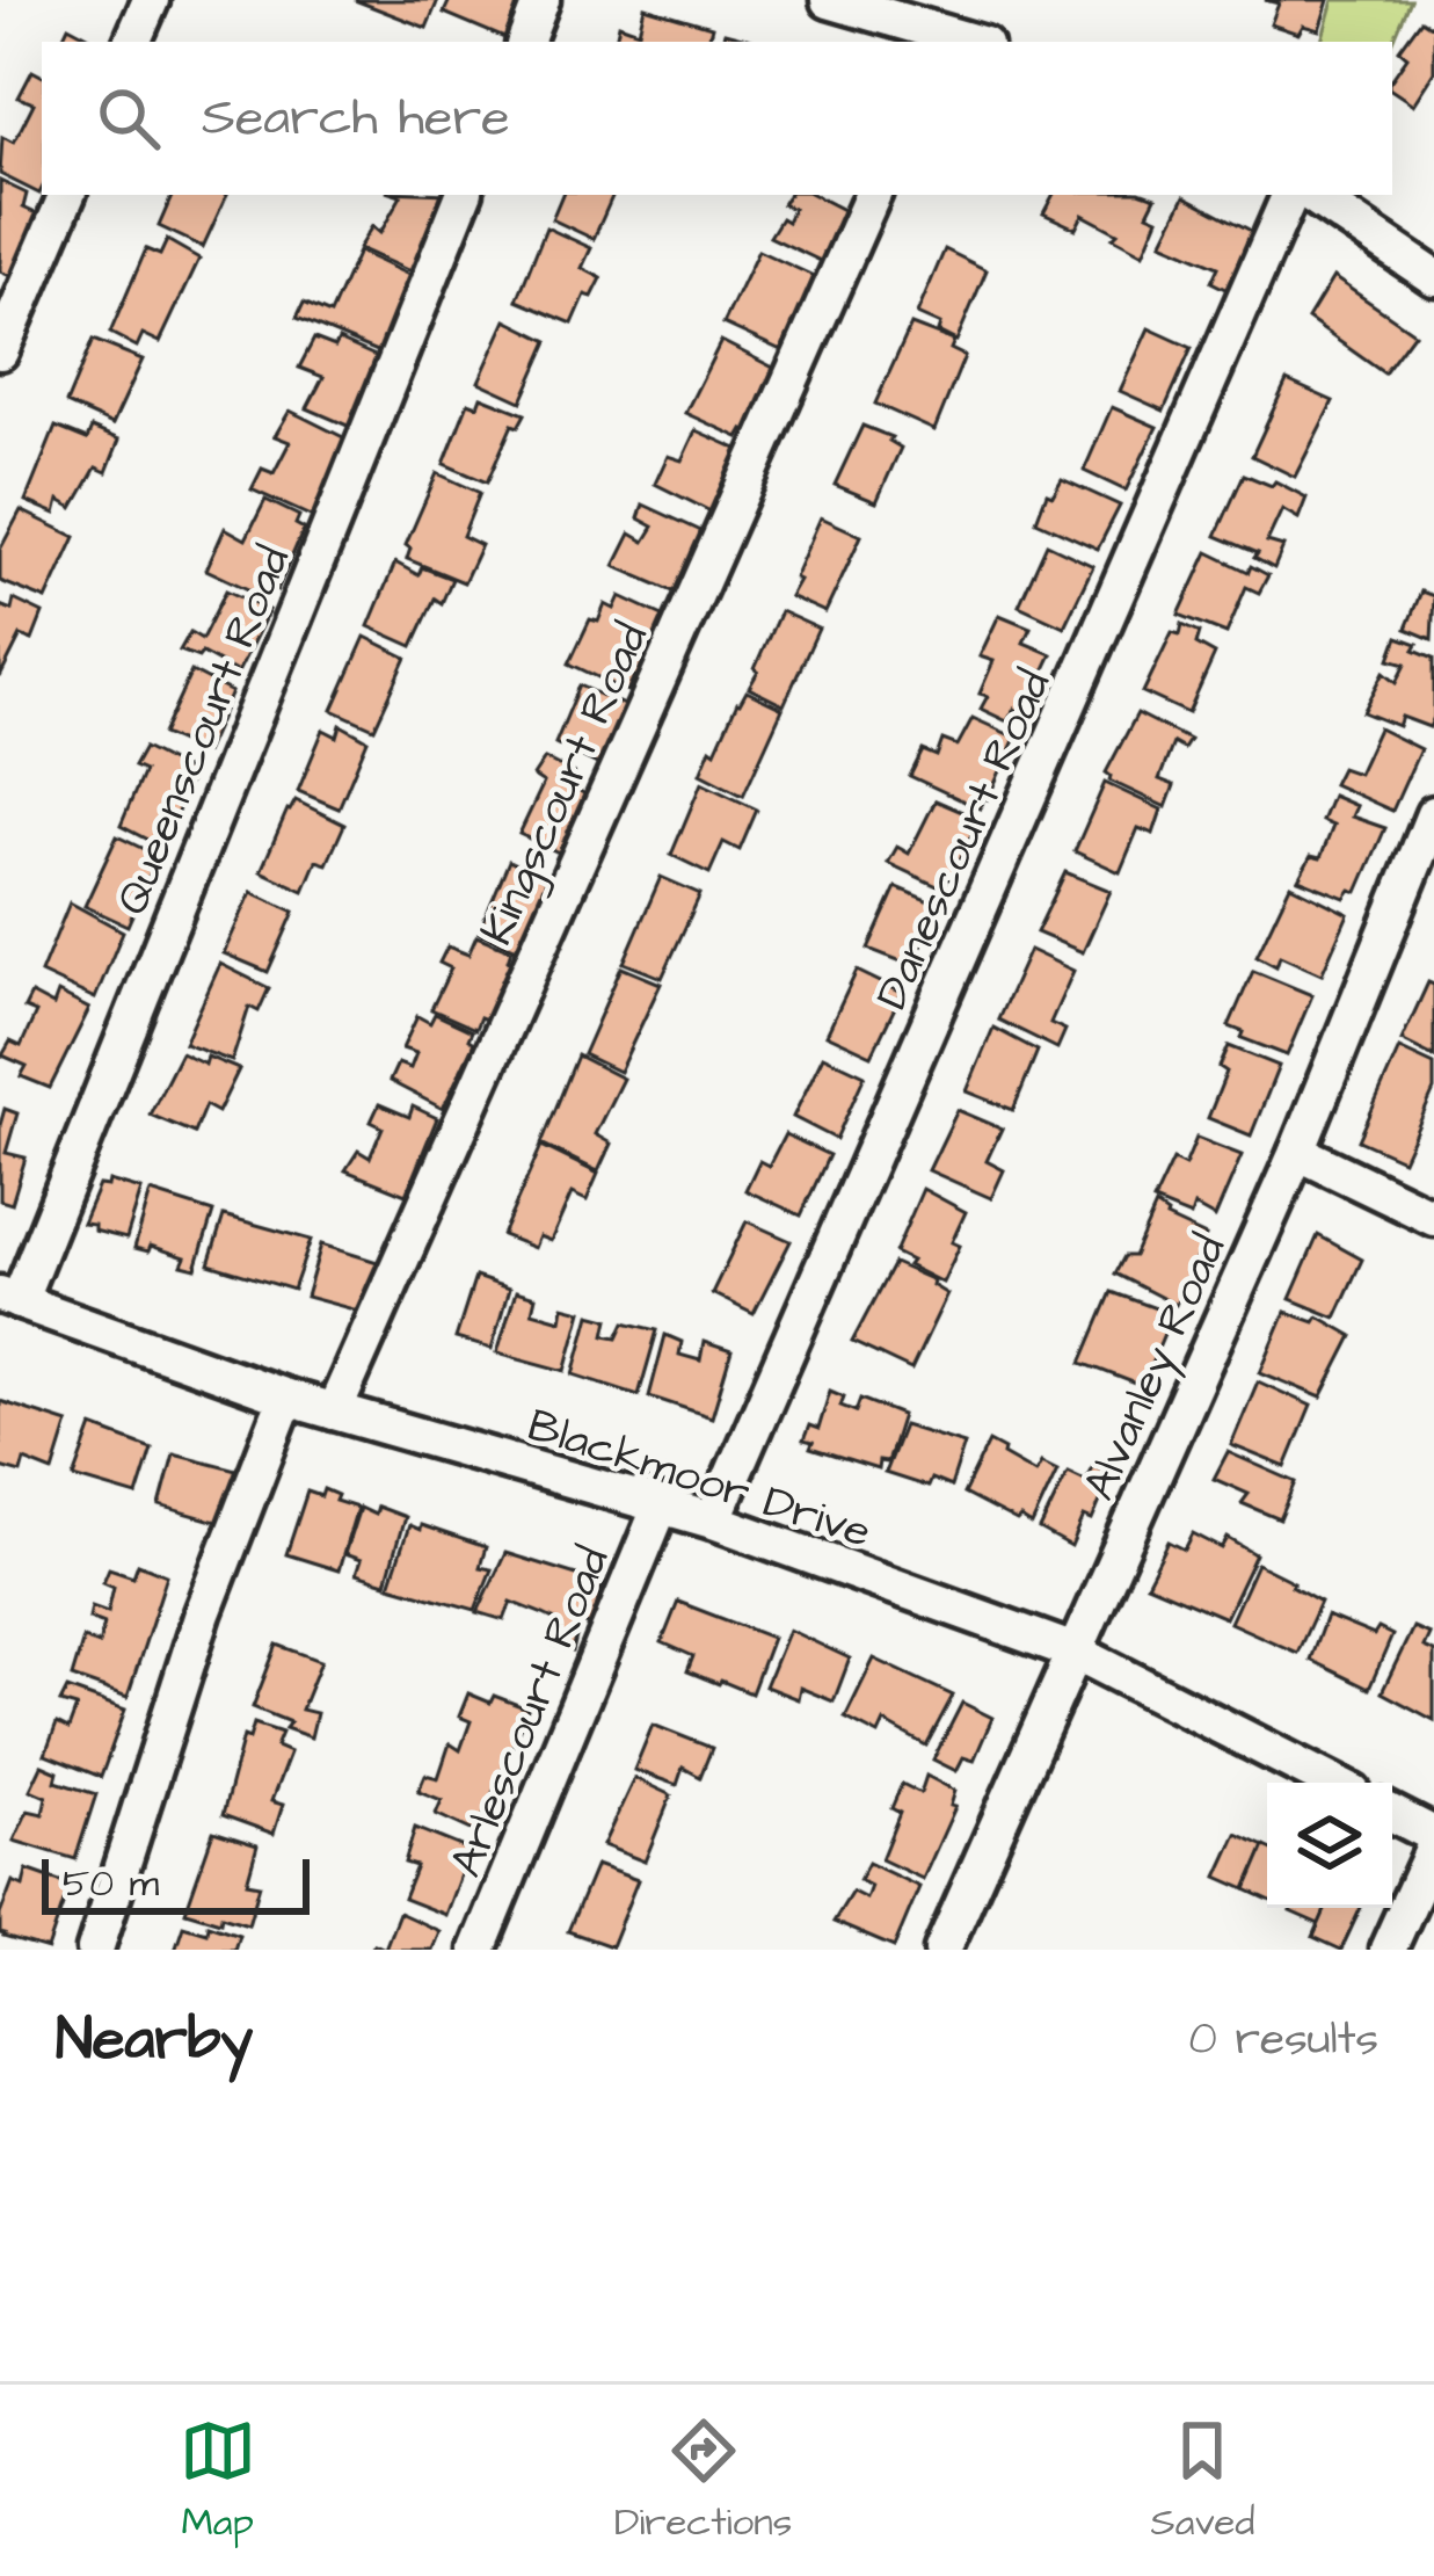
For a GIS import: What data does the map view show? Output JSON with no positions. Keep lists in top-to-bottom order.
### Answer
{
  "streets": {
    "street": [
      "Queenscourt Road",
      "Kingscourt Road",
      "Danescourt Road",
      "Alvanley Road",
      "Blackmoor Drive",
      "Arlescourt Road"
    ]
  },
  "crossings": [
    ["Queenscourt Road", "Blackmoor Drive"],
    ["Kingscourt Road", "Blackmoor Drive"],
    ["Danescourt Road", "Blackmoor Drive"],
    ["Alvanley Road", "Blackmoor Drive"],
    ["Blackmoor Drive", "Arlescourt Road"]
  ],
  "scale_bar": "50 m",
  "page": {
    "search": "Search here",
    "scale": "50 m",
    "heading": ["Nearby", "0 results"],
    "nav": ["Map", "Directions", "Saved"]
  }
}
